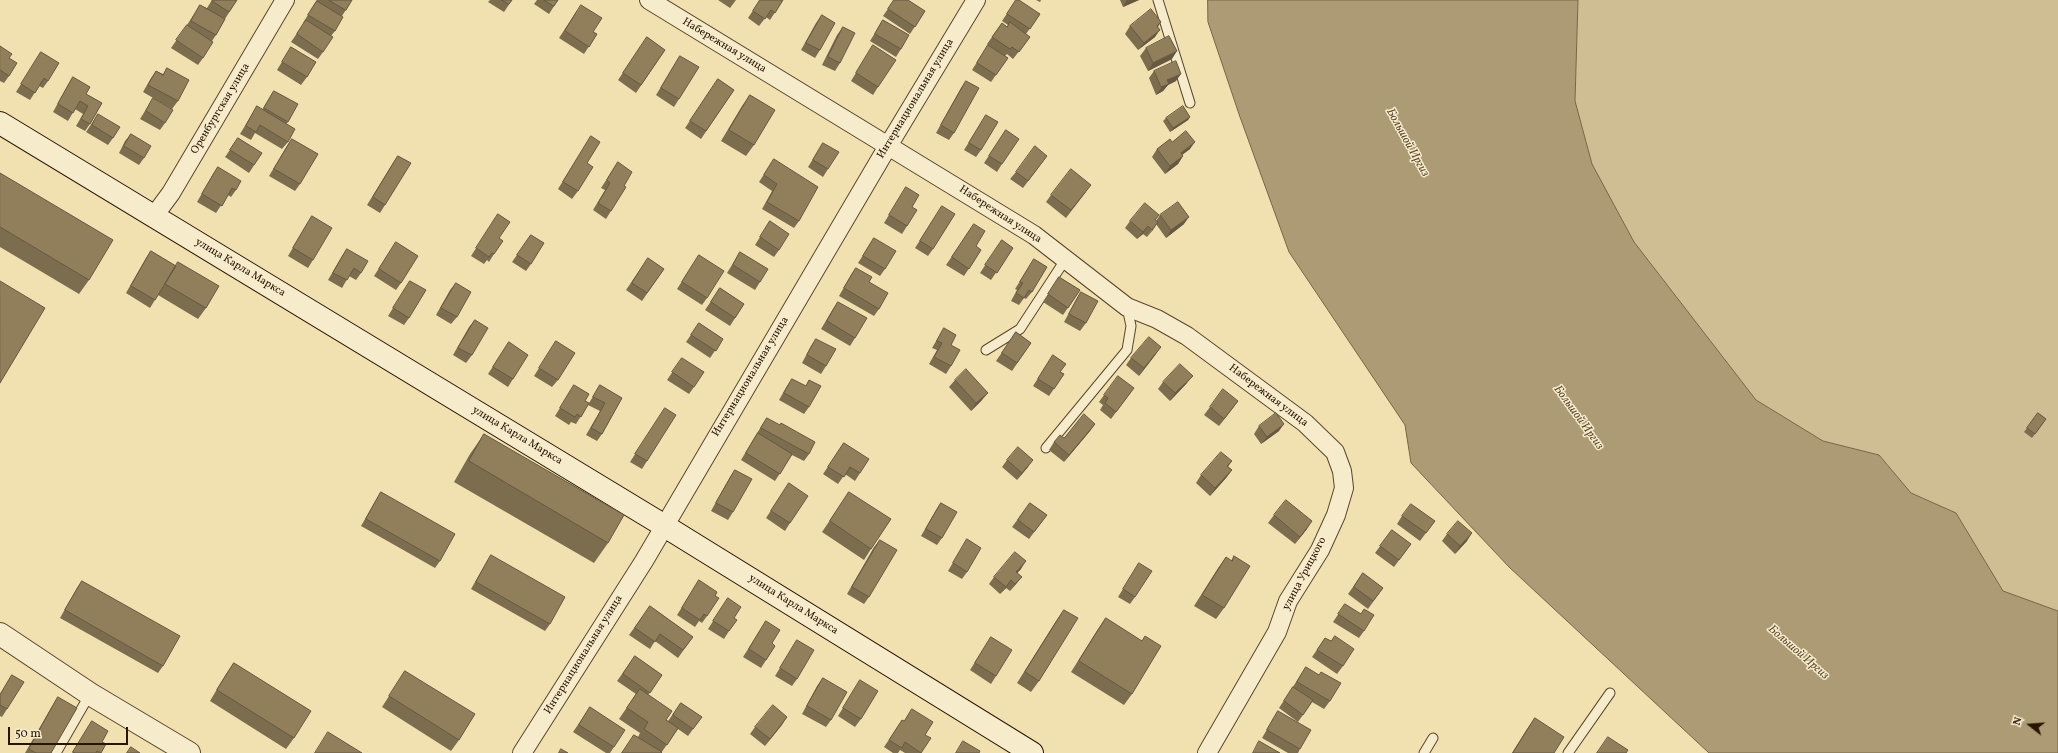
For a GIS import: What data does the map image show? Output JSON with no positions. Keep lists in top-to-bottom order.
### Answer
{
  "streets": {
    "main road": ["улица Карла Маркса"],
    "street": [
      "Набережная улица",
      "Интернациональная улица",
      "Оренбургская улица",
      "улица Урицкого"
    ]
  },
  "crossings": [
    ["Набережная улица", "Интернациональная улица"],
    ["Набережная улица", "улица Урицкого"],
    ["Интернациональная улица", "улица Карла Маркса"],
    ["Оренбургская улица", "улица Карла Маркса"]
  ],
  "water": ["Большой Иргиз"],
  "scale_bar": "50 m",
  "north": "left"
}
